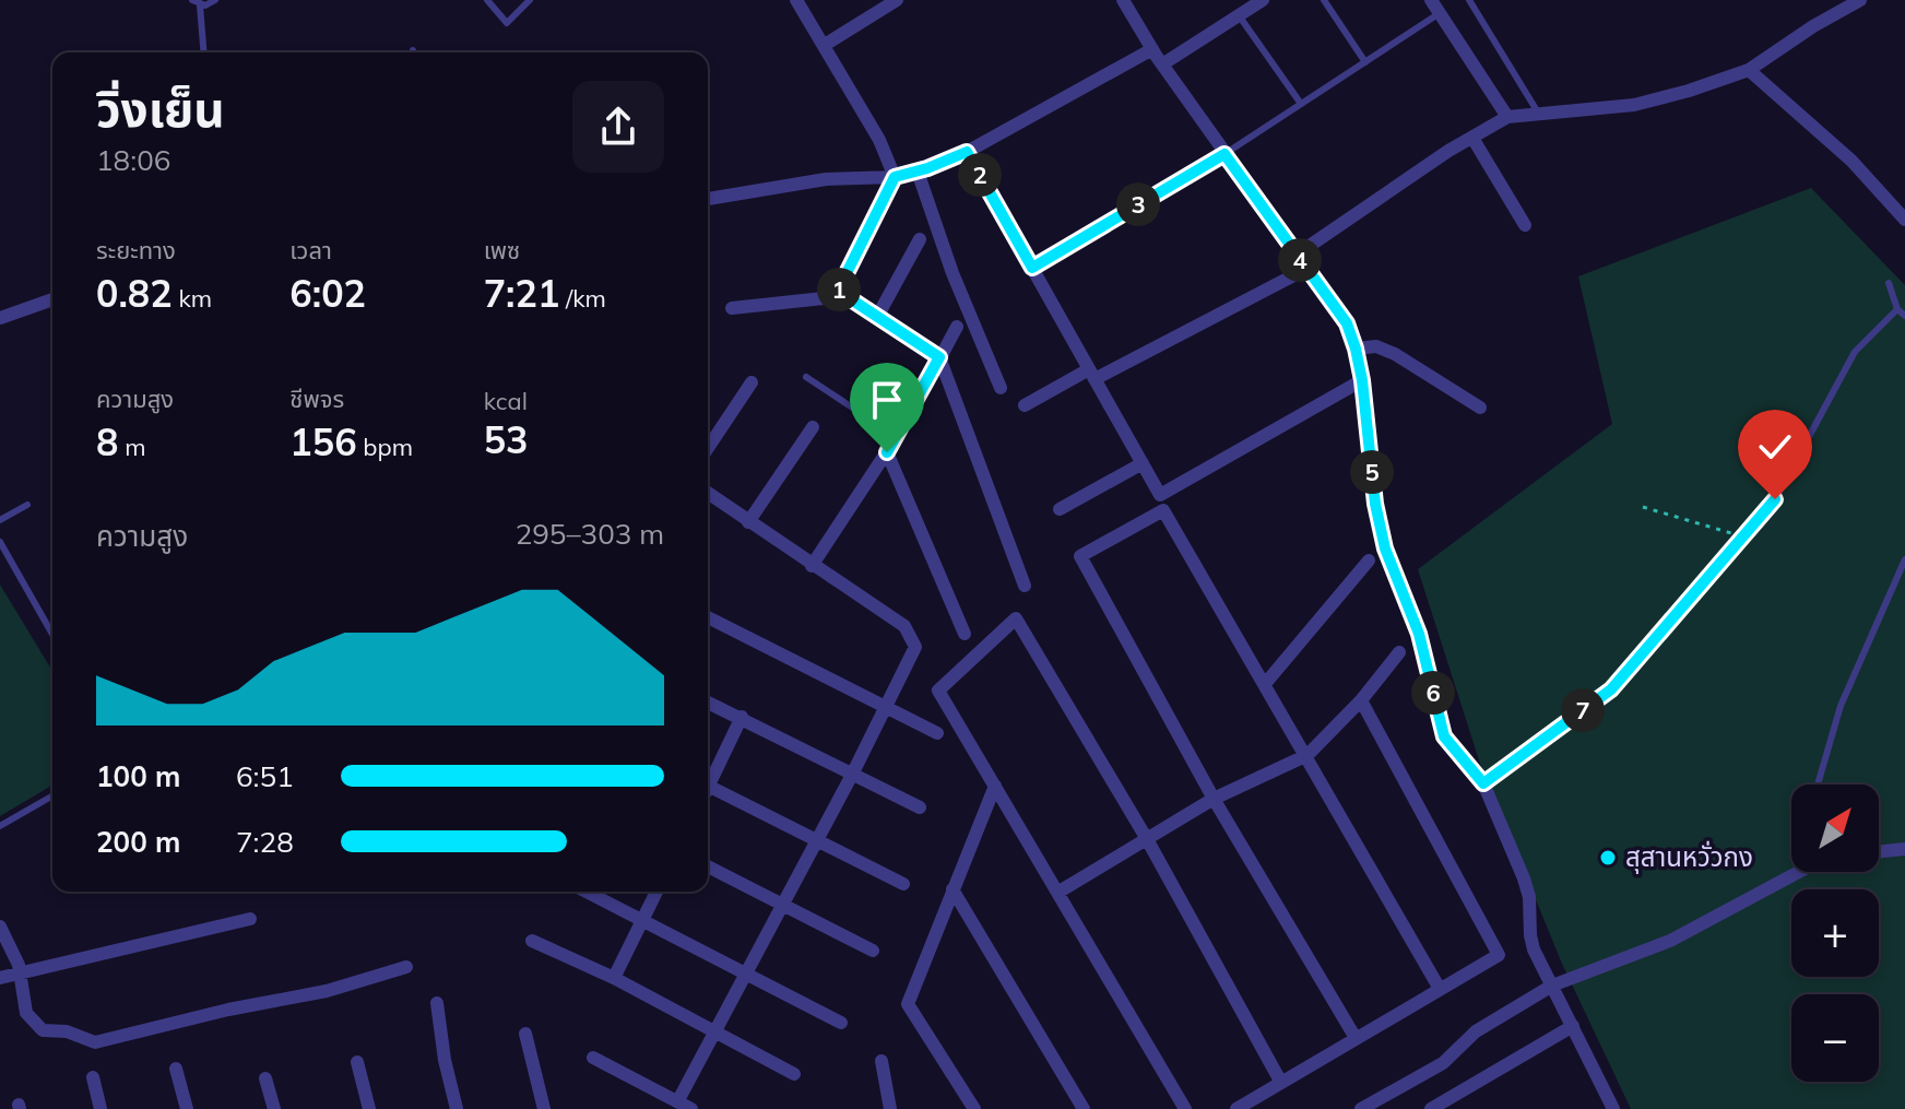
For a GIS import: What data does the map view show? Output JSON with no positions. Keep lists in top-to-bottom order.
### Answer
{
  "places": ["สุสานหวั่วกง"],
  "north": "top right",
  "page": {
    "heading": ["วิ่งเย็น", "18:06"],
    "pins": [
      "2",
      "3",
      "4",
      "1",
      "5",
      "6",
      "7"
    ],
    "stats": [
      ["ระยะทาง", "0.82 km"],
      ["เวลา", "6:02"],
      ["เพซ", "7:21 /km"],
      ["ความสูง", "8 m"],
      ["ชีพจร", "156 bpm"],
      ["kcal", "53"]
    ],
    "chart": ["ความสูง", "295–303 m"],
    "list": [
      {
        "name": "100 m",
        "note": "6:51"
      },
      {
        "name": "200 m",
        "note": "7:28"
      }
    ],
    "map_buttons": ["+", "−"]
  }
}
